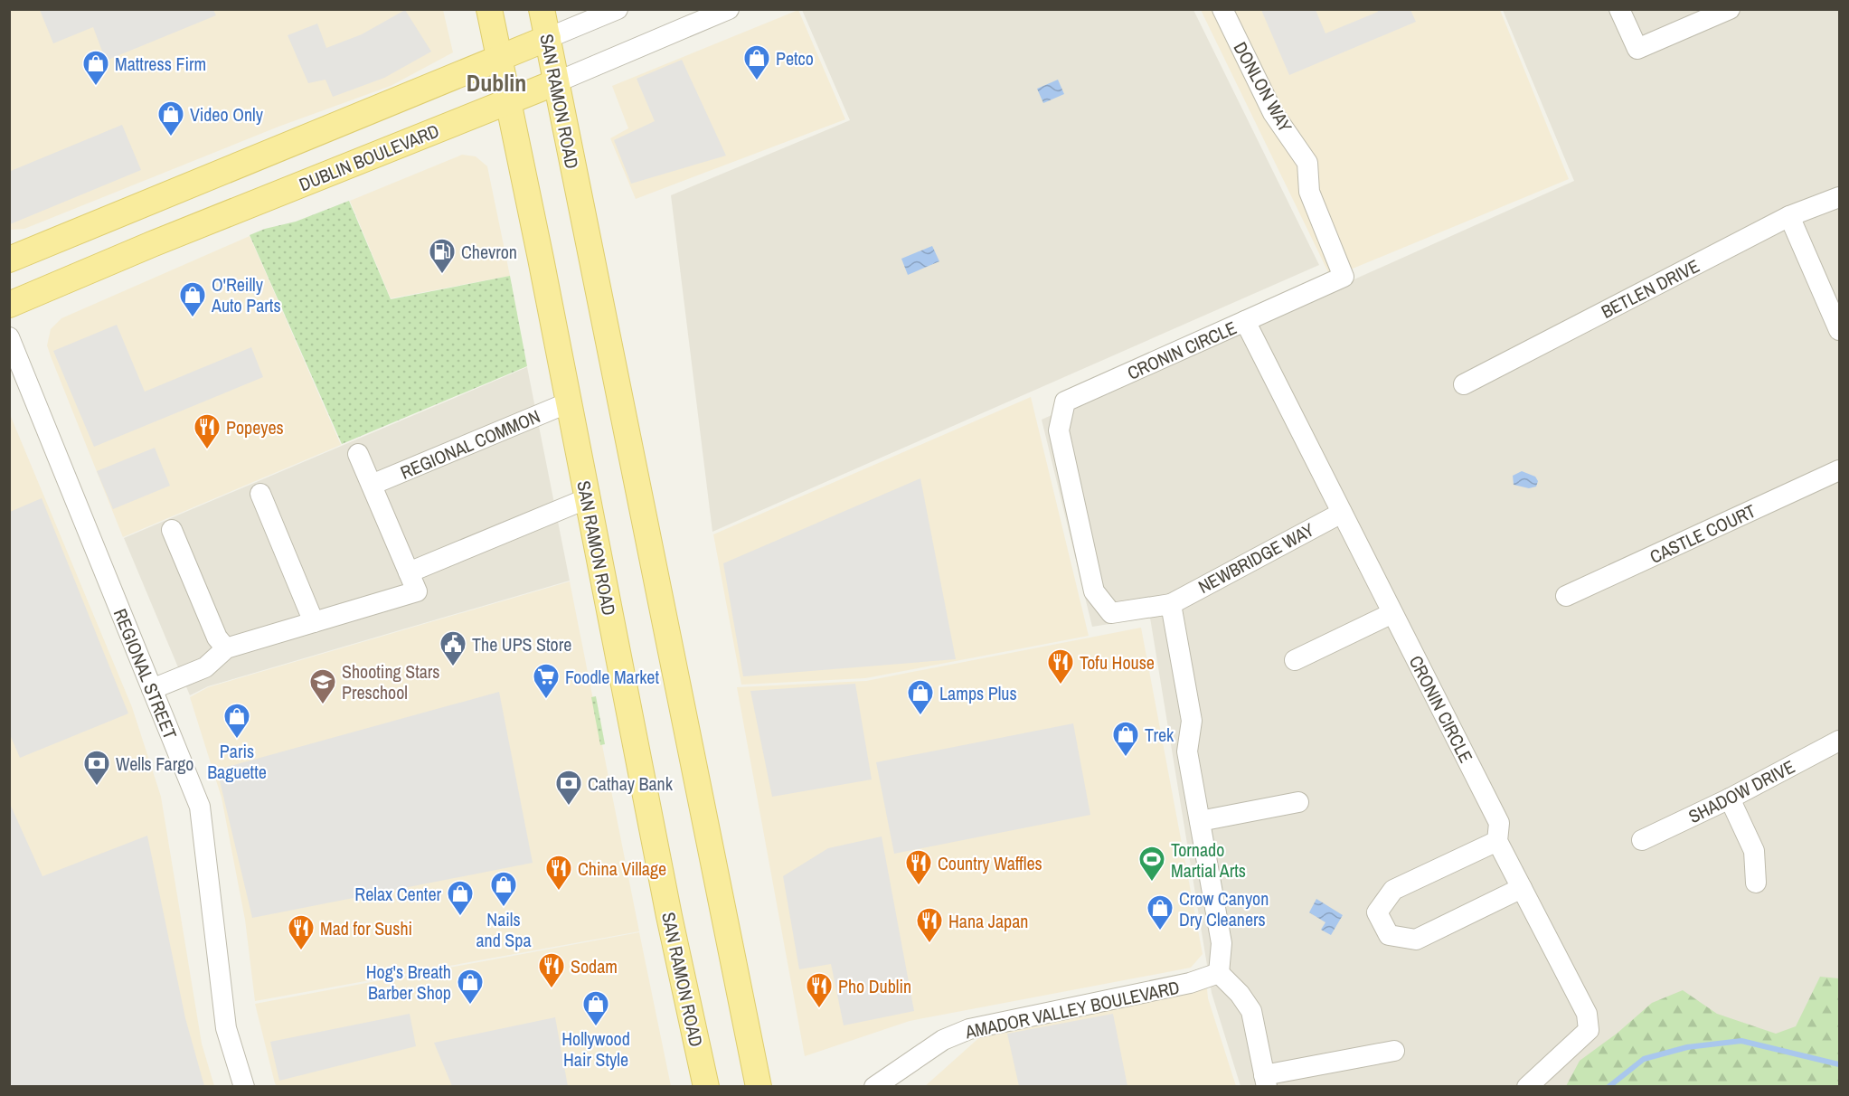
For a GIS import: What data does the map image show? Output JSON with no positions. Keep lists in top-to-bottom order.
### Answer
{
  "streets": {
    "main road": ["SAN RAMON ROAD", "DUBLIN BOULEVARD"],
    "street": [
      "DONLON WAY",
      "BETLEN DRIVE",
      "CRONIN CIRCLE",
      "REGIONAL COMMON",
      "CASTLE COURT",
      "NEWBRIDGE WAY",
      "REGIONAL STREET",
      "SHADOW DRIVE",
      "AMADOR VALLEY BOULEVARD"
    ]
  },
  "crossings": [
    ["DONLON WAY", "CRONIN CIRCLE"],
    ["SAN RAMON ROAD", "DUBLIN BOULEVARD"],
    ["SAN RAMON ROAD", "REGIONAL COMMON"],
    ["CRONIN CIRCLE", "NEWBRIDGE WAY"]
  ],
  "districts": ["Dublin"],
  "places": {
    "shop": [
      "Petco",
      "Mattress Firm",
      "Video Only",
      "O'Reilly Auto Parts",
      "Lamps Plus",
      "Paris Baguette",
      "Trek",
      "Nails and Spa",
      "Relax Center",
      "Crow Canyon Dry Cleaners",
      "Hog's Breath Barber Shop",
      "Hollywood Hair Style"
    ],
    "fuel station": ["Chevron"],
    "restaurant": [
      "Popeyes",
      "Tofu House",
      "Country Waffles",
      "China Village",
      "Hana Japan",
      "Mad for Sushi",
      "Sodam",
      "Pho Dublin"
    ],
    "public building": ["The UPS Store"],
    "supermarket": ["Foodle Market"],
    "school or university": ["Shooting Stars Preschool"],
    "bank": ["Wells Fargo", "Cathay Bank"],
    "sports": ["Tornado Martial Arts"]
  }
}
